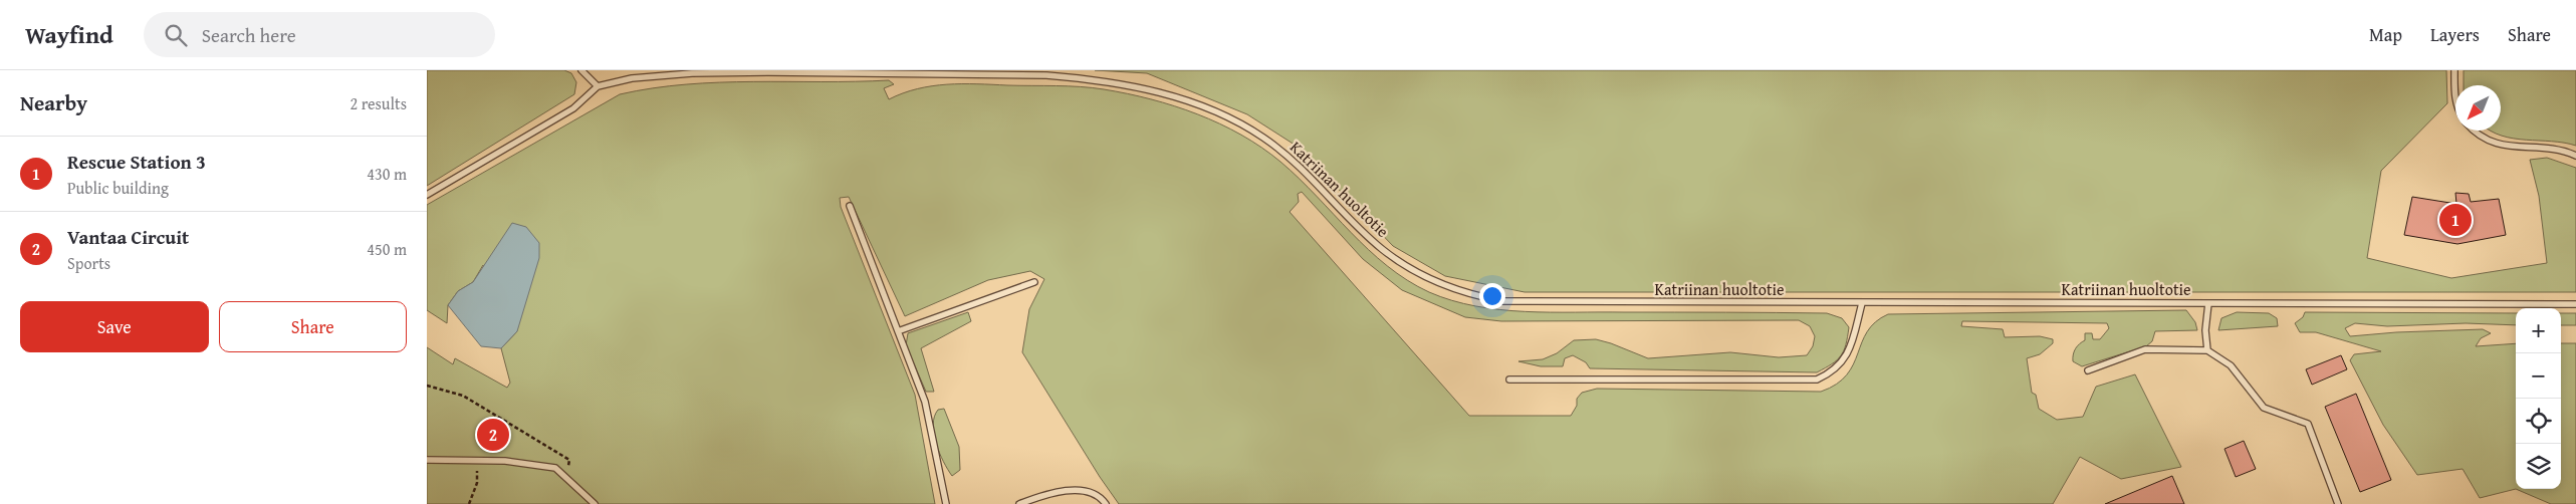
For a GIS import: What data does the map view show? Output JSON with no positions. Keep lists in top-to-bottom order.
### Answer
{
  "streets": {
    "lane": ["Katriinan huoltotie"]
  },
  "north": "bottom left",
  "page": {
    "header": "Wayfind",
    "search": "Search here",
    "nav": ["Map", "Layers", "Share"],
    "heading": ["Nearby", "2 results"],
    "list": [
      {
        "mark": "1",
        "name": "Rescue Station 3",
        "note": "Public building",
        "value": "430 m"
      },
      {
        "mark": "2",
        "name": "Vantaa Circuit",
        "note": "Sports",
        "value": "450 m"
      }
    ],
    "pins": ["1", "2"],
    "buttons": ["Save", "Share"],
    "map_buttons": ["+", "−"]
  }
}
